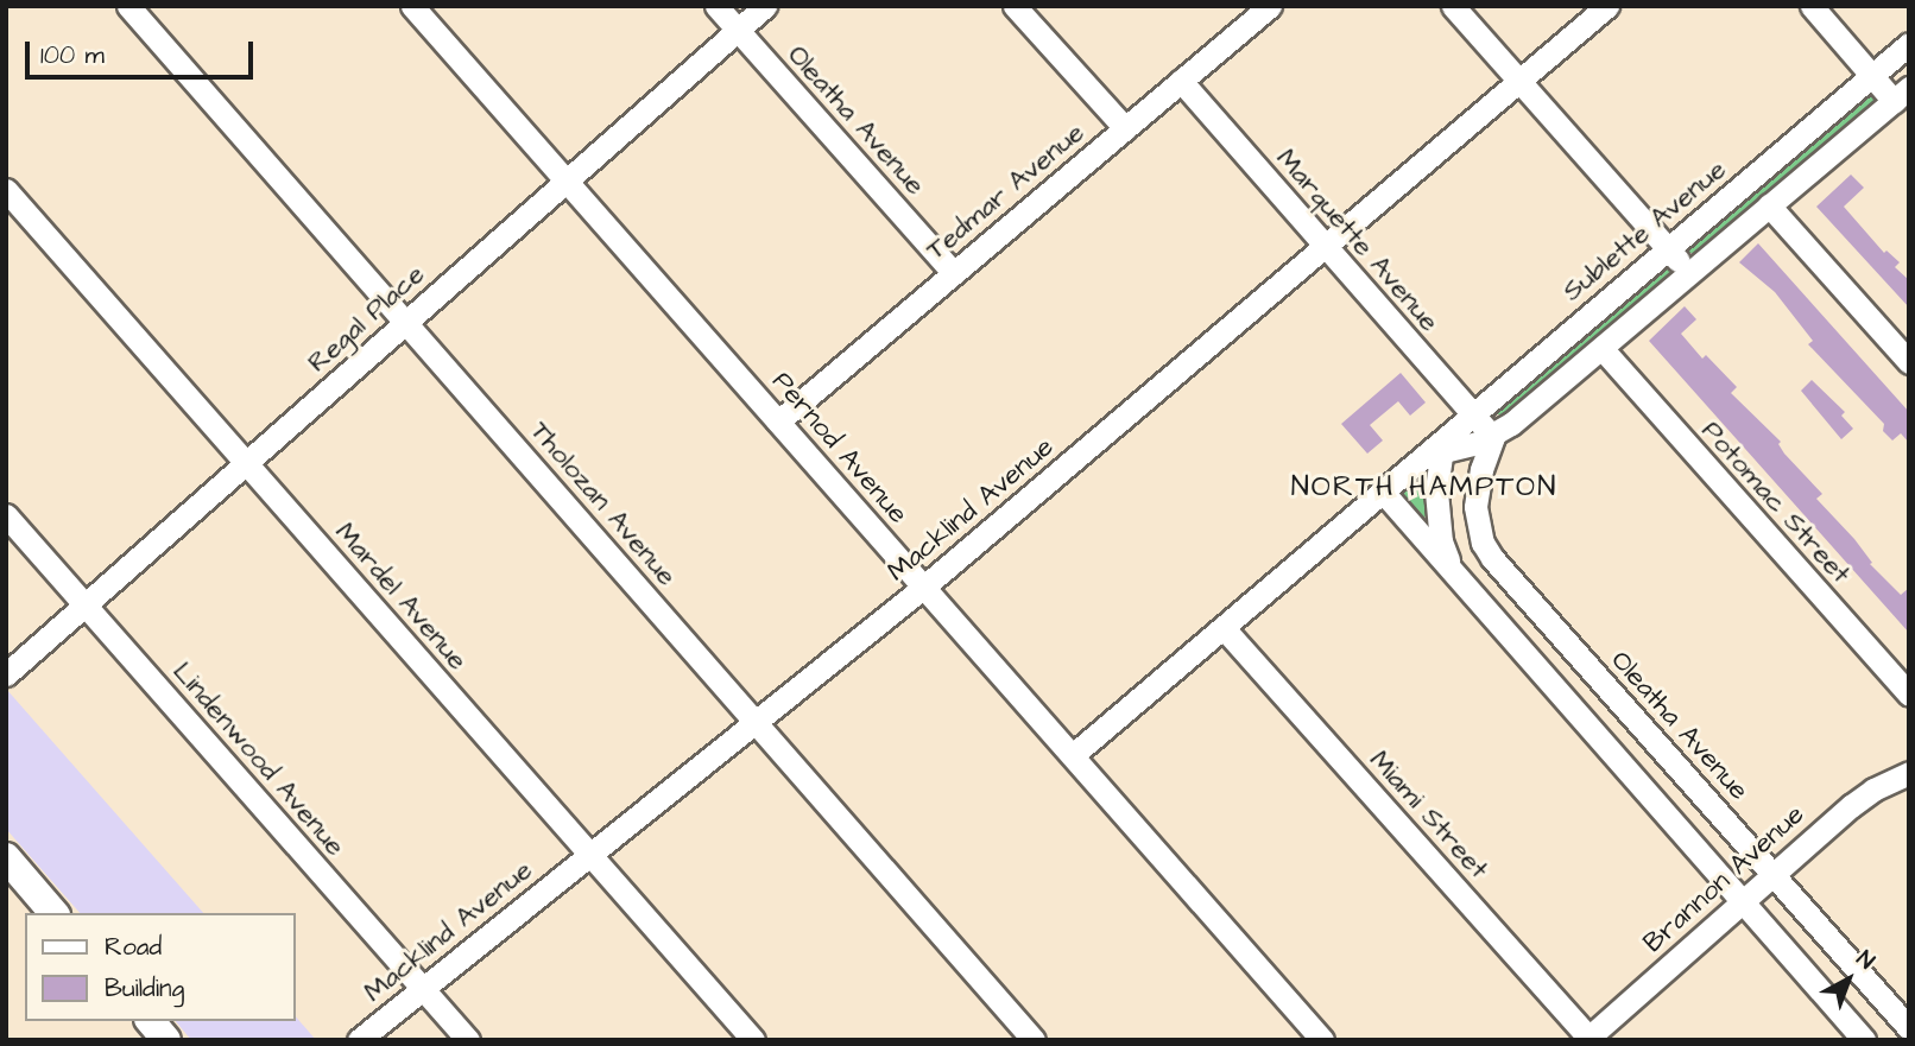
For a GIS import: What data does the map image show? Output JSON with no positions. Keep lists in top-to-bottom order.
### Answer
{
  "streets": {
    "street": [
      "Oleatha Avenue",
      "Tedmar Avenue",
      "Sublette Avenue",
      "Marquette Avenue",
      "Regal Place",
      "Pernod Avenue",
      "Potomac Street",
      "Tholozan Avenue",
      "Macklind Avenue",
      "Mardel Avenue",
      "Lindenwood Avenue",
      "Miami Street",
      "Brannon Avenue"
    ]
  },
  "crossings": [
    ["Oleatha Avenue", "Tedmar Avenue"],
    ["Oleatha Avenue", "Sublette Avenue"],
    ["Oleatha Avenue", "Marquette Avenue"],
    ["Oleatha Avenue", "Regal Place"],
    ["Oleatha Avenue", "Brannon Avenue"],
    ["Tedmar Avenue", "Marquette Avenue"],
    ["Tedmar Avenue", "Pernod Avenue"],
    ["Sublette Avenue", "Marquette Avenue"],
    ["Sublette Avenue", "Pernod Avenue"],
    ["Sublette Avenue", "Potomac Street"],
    ["Sublette Avenue", "Miami Street"],
    ["Marquette Avenue", "Macklind Avenue"],
    ["Regal Place", "Pernod Avenue"],
    ["Regal Place", "Tholozan Avenue"],
    ["Regal Place", "Mardel Avenue"],
    ["Regal Place", "Lindenwood Avenue"],
    ["Pernod Avenue", "Macklind Avenue"],
    ["Tholozan Avenue", "Macklind Avenue"],
    ["Macklind Avenue", "Mardel Avenue"],
    ["Macklind Avenue", "Lindenwood Avenue"],
    ["Miami Street", "Brannon Avenue"]
  ],
  "districts": ["NORTH HAMPTON"],
  "legend": ["Road", "Building"],
  "scale_bar": "100 m",
  "north": "top right"
}
